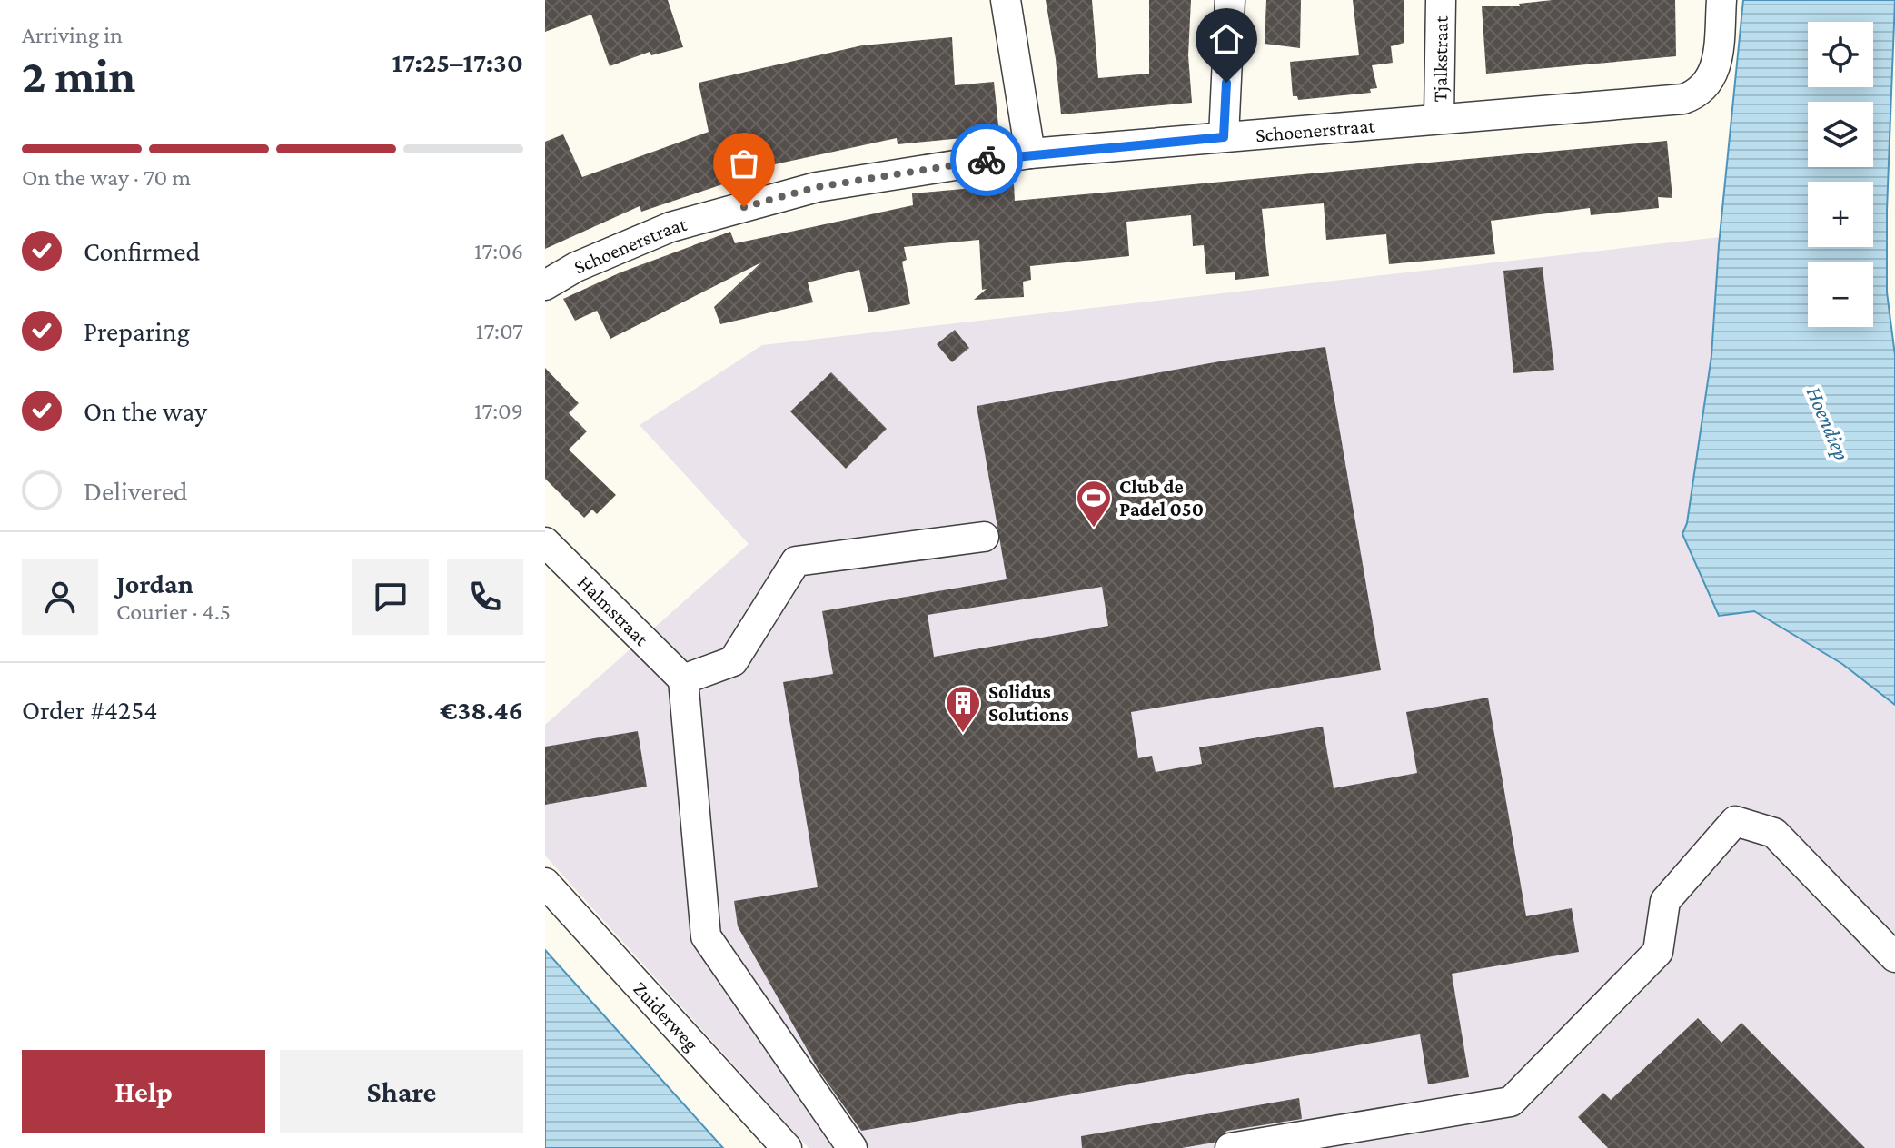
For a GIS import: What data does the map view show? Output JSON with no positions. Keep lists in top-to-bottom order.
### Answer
{
  "streets": {
    "street": [
      "Tjalkstraat",
      "Schoenerstraat",
      "Halmstraat",
      "Zuiderweg"
    ]
  },
  "crossings": [
    ["Tjalkstraat", "Schoenerstraat"]
  ],
  "water": ["Hoendiep"],
  "places": {
    "sports": ["Club de Padel 050"],
    "building": ["Solidus Solutions"]
  },
  "page": {
    "heading": ["2 min", "Arriving in", "17:25–17:30"],
    "panel": [
      "Jordan",
      "Courier · 4.5",
      "Order #4254",
      "€38.46"
    ],
    "map_buttons": ["+", "−"],
    "bar": "On the way · 70 m",
    "list": [
      ["Confirmed", "17:06"],
      ["Preparing", "17:07"],
      ["On the way", "17:09"],
      "Delivered"
    ],
    "buttons": ["Help", "Share"]
  }
}
